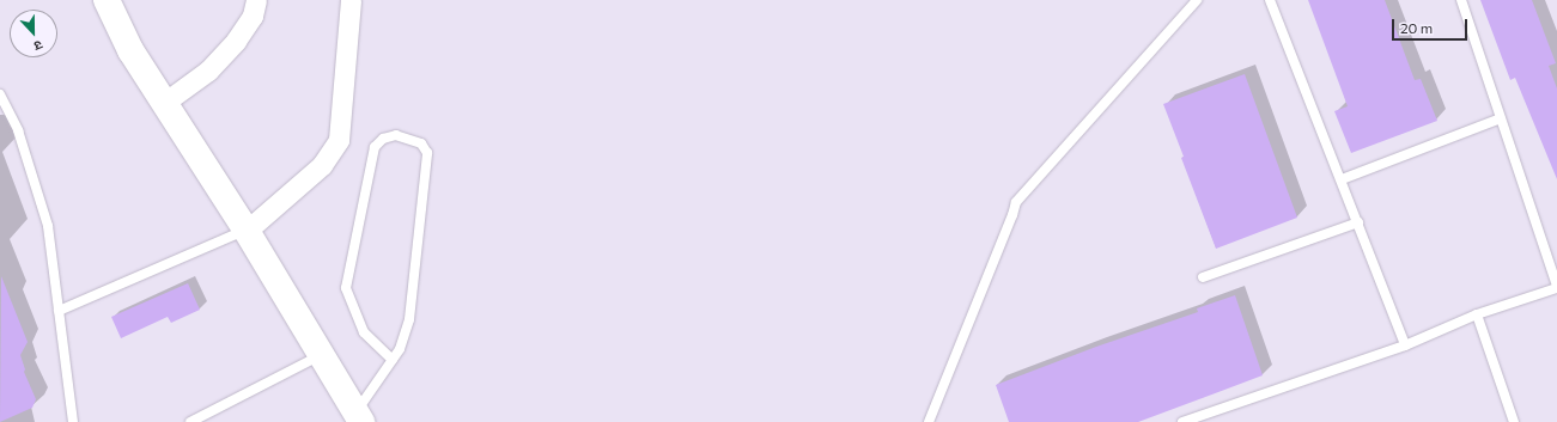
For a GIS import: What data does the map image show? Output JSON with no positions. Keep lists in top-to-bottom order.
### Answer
{
  "scale_bar": "20 m",
  "north": "bottom"
}
